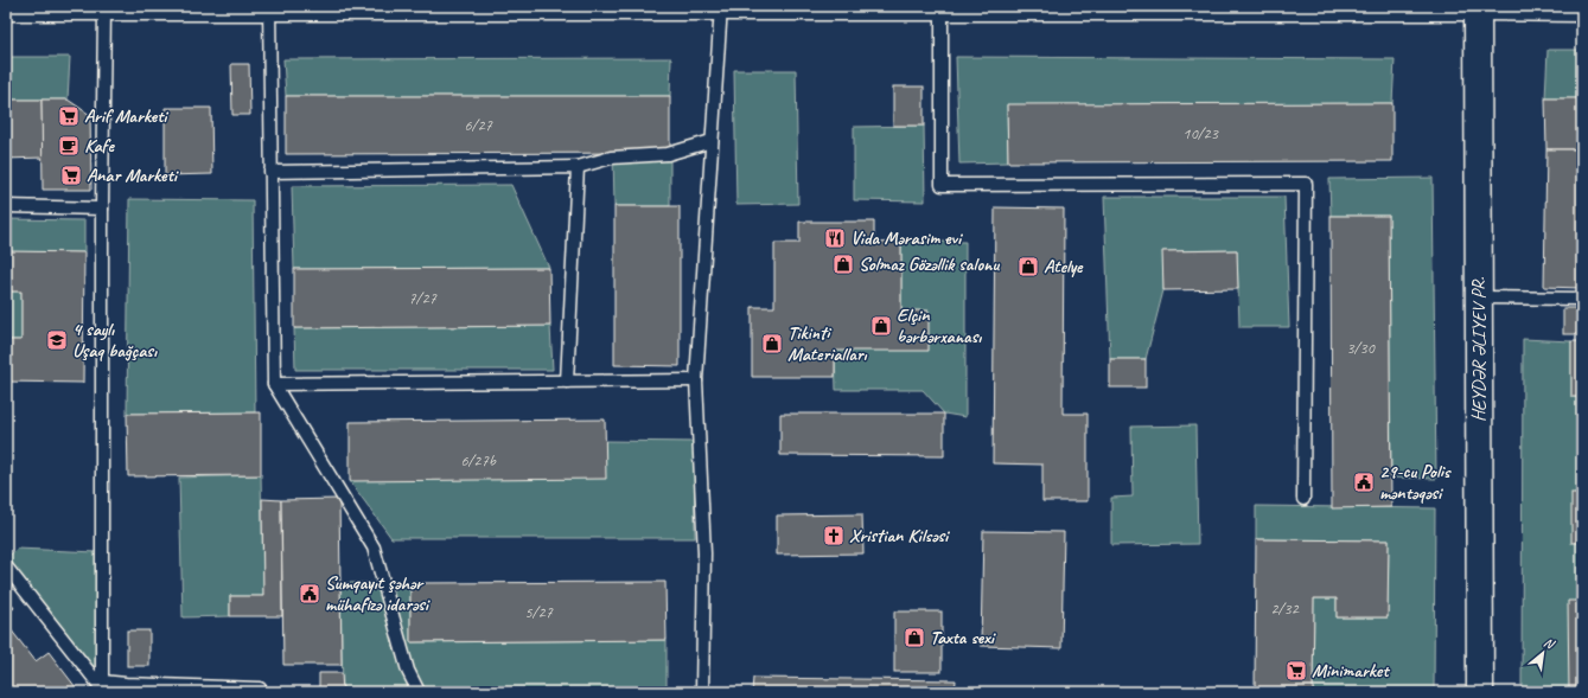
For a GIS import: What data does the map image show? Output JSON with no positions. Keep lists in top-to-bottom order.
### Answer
{
  "streets": {
    "street": ["HEYDƏR ƏLIYEV PR."]
  },
  "places": {
    "supermarket": ["Arif Marketi", "Anar Marketi", "Minimarket"],
    "cafe": ["Kafe"],
    "restaurant": ["Vida Mərasim evi"],
    "shop": [
      "Solmaz Gözəllik salonu",
      "Atelye",
      "Elçin bərbərxanası",
      "Tikinti Materialları",
      "Taxta sexi"
    ],
    "school or university": ["4 saylı Uşaq bağçası"],
    "public building": ["29-cu Polis məntəqəsi", "Sumqayıt şəhər mühafizə idarəsi"],
    "church": ["Xristian Kilsəsi"]
  },
  "house_numbers": [
    "6/27",
    "10/23",
    "7/27",
    "3/30",
    "6/27b",
    "2/32",
    "5/27"
  ],
  "north": "top right"
}
